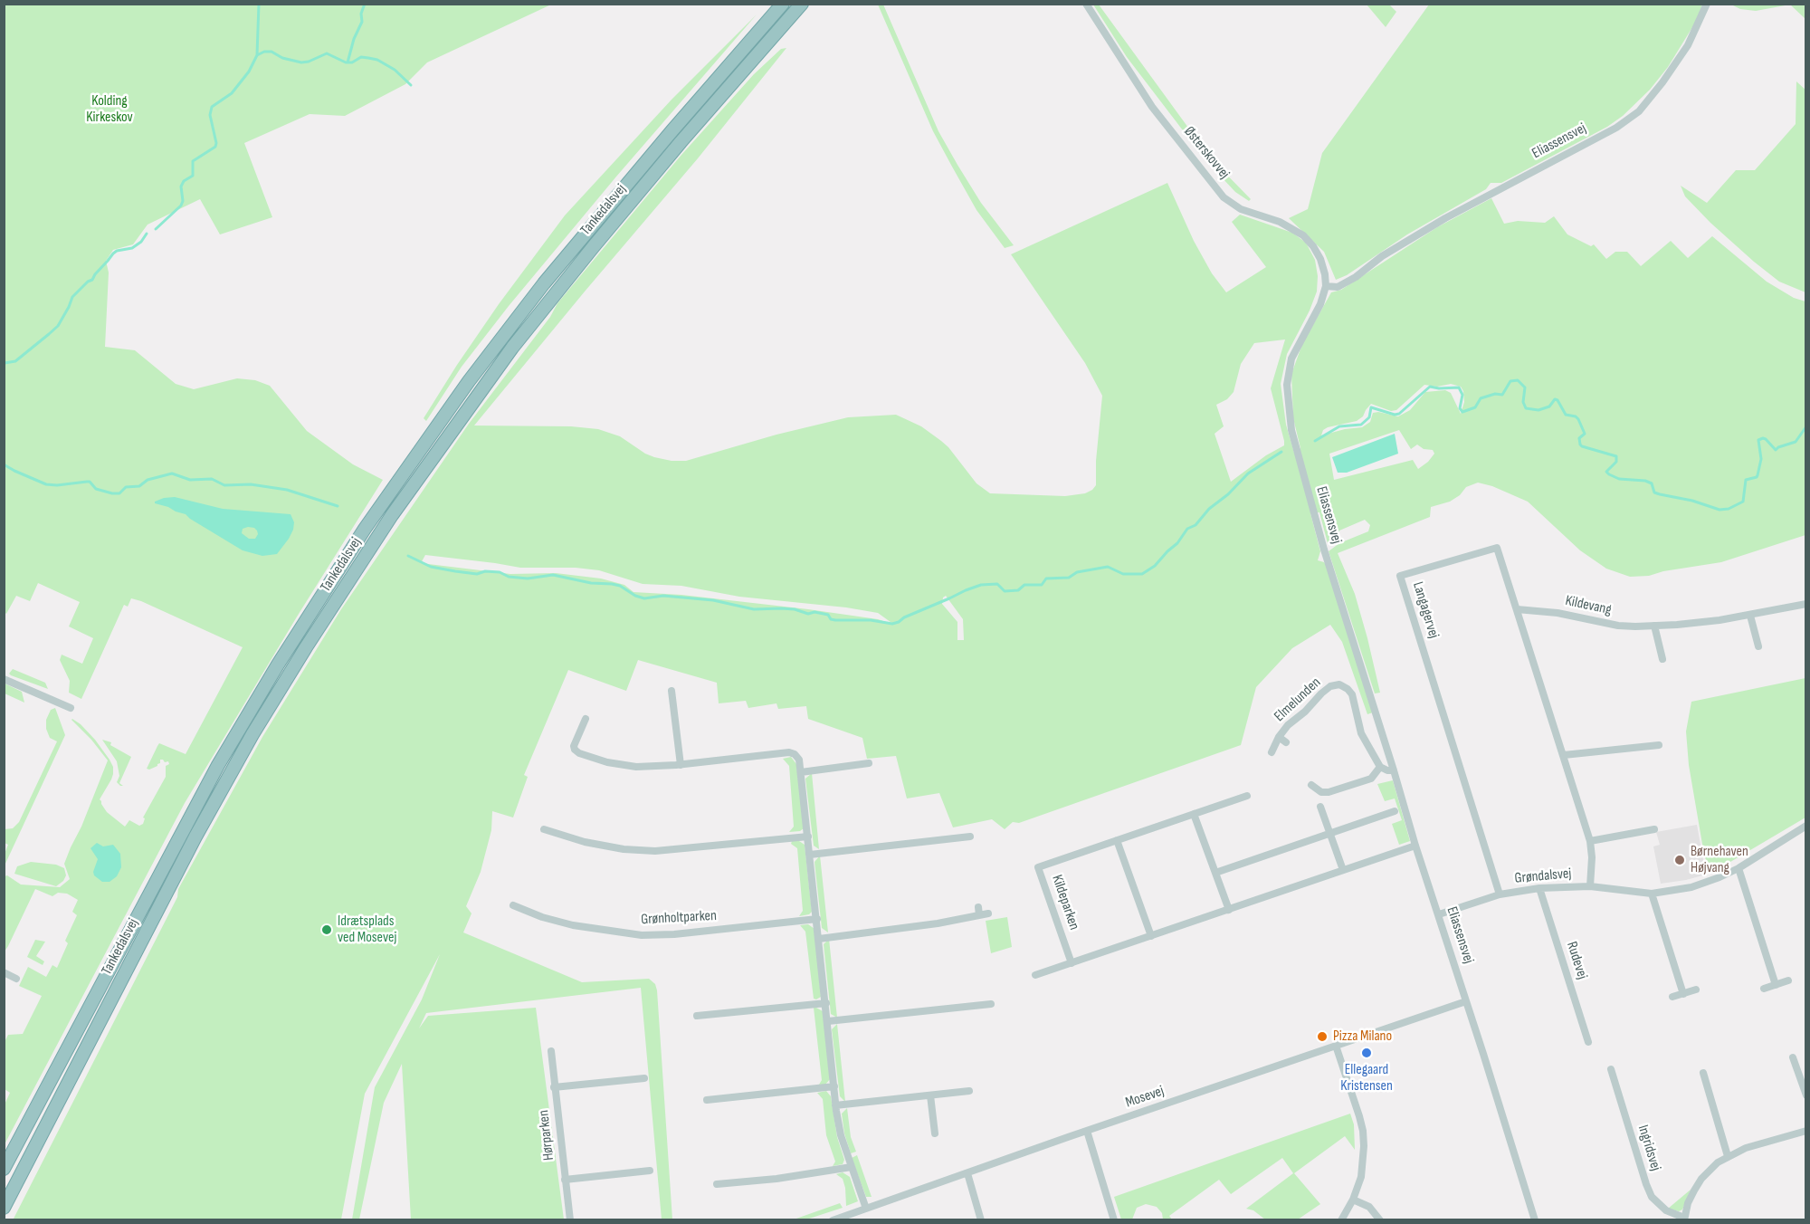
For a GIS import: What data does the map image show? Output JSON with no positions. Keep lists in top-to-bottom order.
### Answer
{
  "streets": {
    "highway": ["Tankedalsvej"],
    "street": [
      "Eliassensvej",
      "Østerskovvej",
      "Kildevang",
      "Langagervej",
      "Elmelunden",
      "Grøndalsvej",
      "Kildeparken",
      "Grønholtparken",
      "Rudevej",
      "Mosevej",
      "Hørparken",
      "Ingridsvej"
    ]
  },
  "crossings": [
    ["Eliassensvej", "Østerskovvej"],
    ["Eliassensvej", "Grøndalsvej"],
    ["Eliassensvej", "Mosevej"],
    ["Kildevang", "Langagervej"],
    ["Langagervej", "Grøndalsvej"],
    ["Grøndalsvej", "Rudevej"]
  ],
  "parks": ["Kolding Kirkeskov"],
  "places": [
    "Børnehaven Højvang",
    "Idrætsplads ved Mosevej",
    "Pizza Milano",
    "Ellegaard Kristensen"
  ]
}
